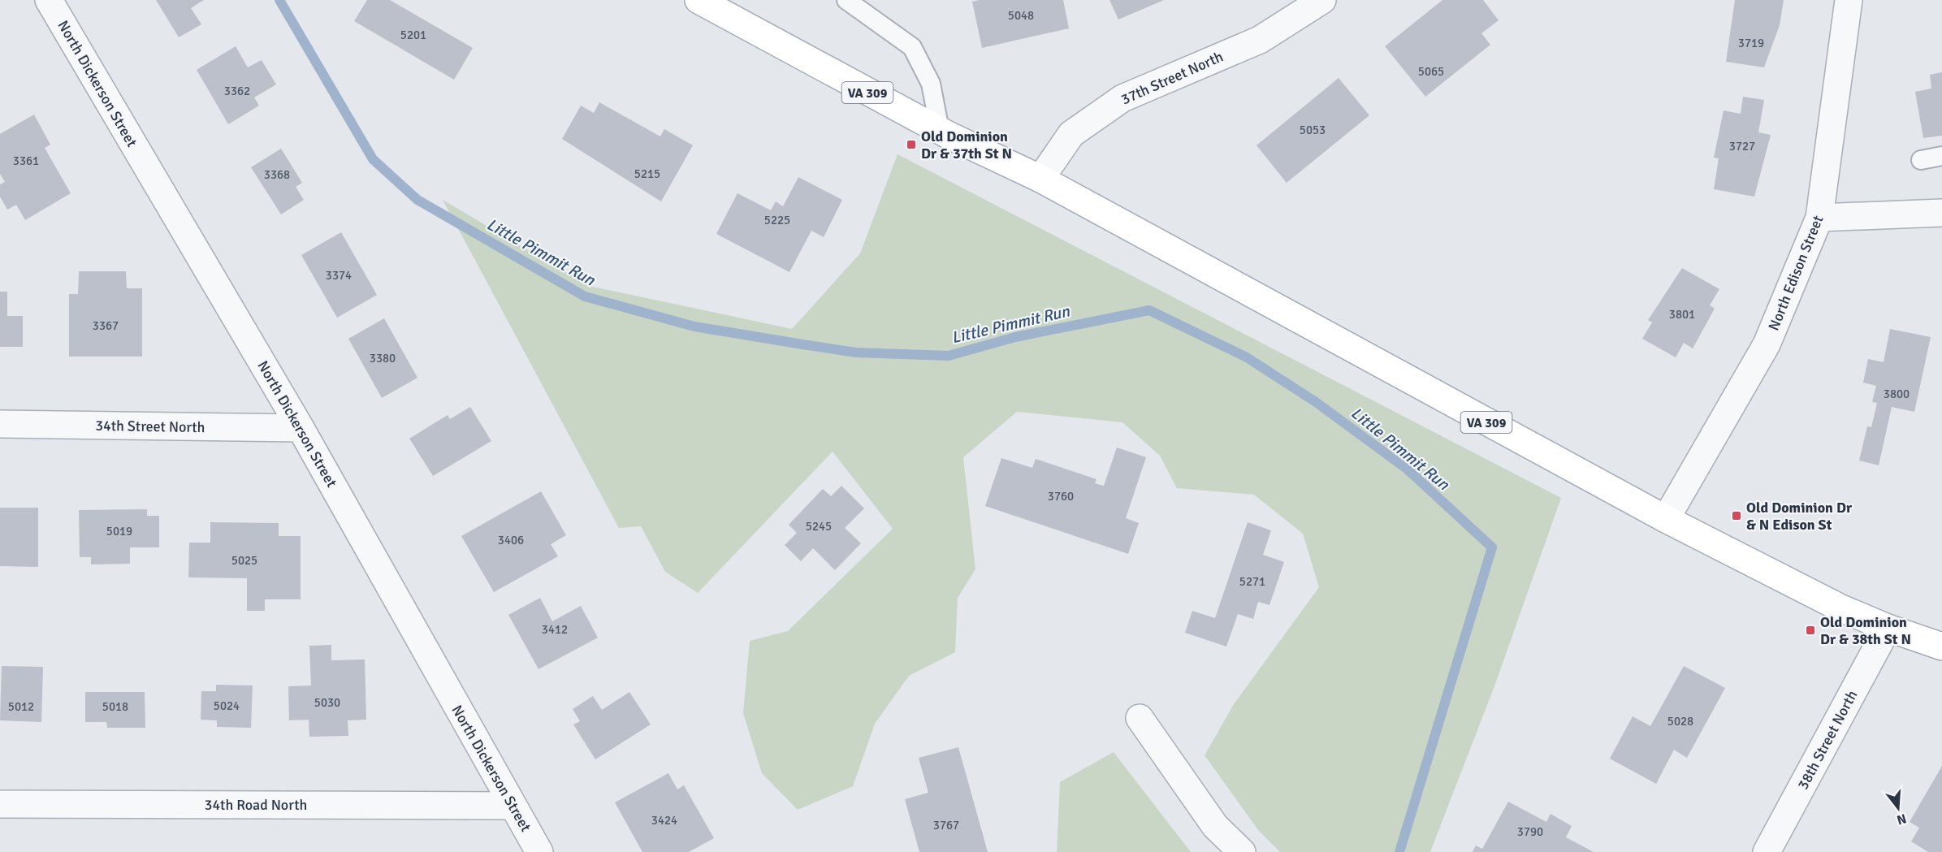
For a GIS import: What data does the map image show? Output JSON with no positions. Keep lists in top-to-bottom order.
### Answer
{
  "streets": {
    "main road": ["VA 309"],
    "street": [
      "37th Street North",
      "North Dickerson Street",
      "North Edison Street",
      "34th Street North",
      "38th Street North",
      "34th Road North"
    ]
  },
  "crossings": [
    ["37th Street North", "VA 309"],
    ["North Dickerson Street", "34th Street North"],
    ["North Dickerson Street", "34th Road North"],
    ["VA 309", "North Edison Street"],
    ["VA 309", "38th Street North"]
  ],
  "water": ["Little Pimmit Run"],
  "places": {
    "transit": ["Old Dominion Dr & 37th St N", "Old Dominion Dr & N Edison St", "Old Dominion Dr & 38th St N"]
  },
  "house_numbers": [
    "5048",
    "5201",
    "3719",
    "5065",
    "3362",
    "5053",
    "3727",
    "3361",
    "5215",
    "3368",
    "5225",
    "3374",
    "3801",
    "3367",
    "3380",
    "3800",
    "3760",
    "5245",
    "5019",
    "3406",
    "5025",
    "5271",
    "3412",
    "5030",
    "5024",
    "5012",
    "5018",
    "5028",
    "3424",
    "3767",
    "3790"
  ],
  "north": "bottom"
}
